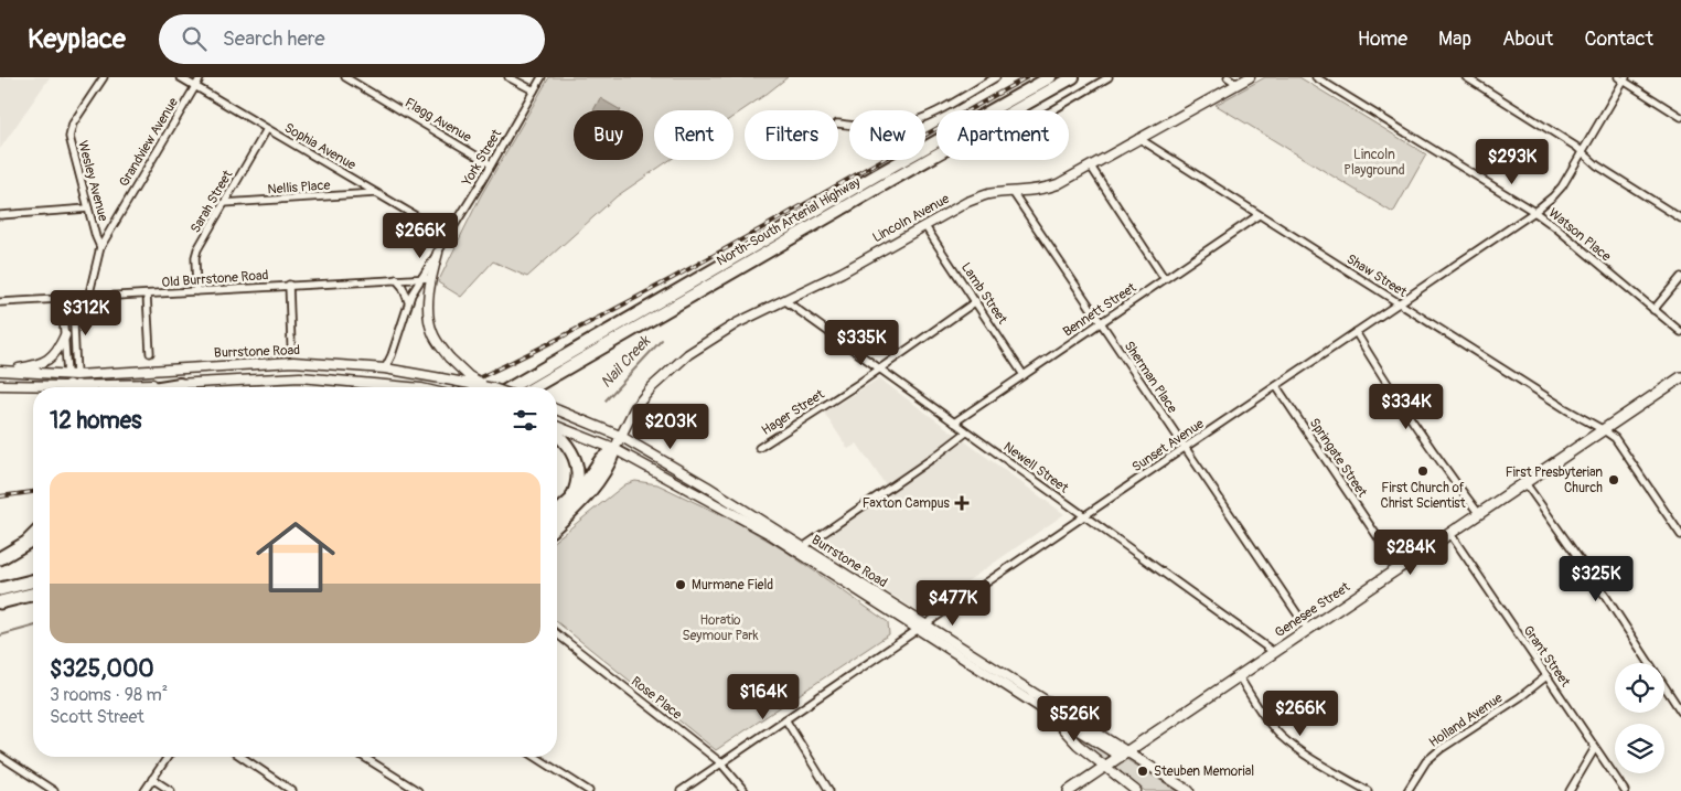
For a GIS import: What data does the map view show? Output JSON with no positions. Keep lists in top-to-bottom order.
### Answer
{
  "streets": {
    "highway": ["North-South Arterial Highway"],
    "main road": ["Genesee Street"],
    "street": [
      "Flagg Avenue",
      "Grandview Avenue",
      "Sophia Avenue",
      "York Street",
      "Wesley Avenue",
      "Nellis Place",
      "Sarah Street",
      "Lincoln Avenue",
      "Watson Place",
      "Shaw Street",
      "Old Burrstone Road",
      "Lamb Street",
      "Bennett Street",
      "Burrstone Road",
      "Sherman Place",
      "Hager Street",
      "Sunset Avenue",
      "Springate Street",
      "Newell Street",
      "Grant Street",
      "Rose Place",
      "Holland Avenue"
    ]
  },
  "crossings": [
    ["Flagg Avenue", "York Street"],
    ["Grandview Avenue", "Sophia Avenue"],
    ["Grandview Avenue", "Wesley Avenue"],
    ["Sophia Avenue", "York Street"],
    ["Sophia Avenue", "Nellis Place"],
    ["Sophia Avenue", "Sarah Street"],
    ["York Street", "Old Burrstone Road"],
    ["York Street", "Burrstone Road"],
    ["Nellis Place", "Sarah Street"],
    ["Sarah Street", "Old Burrstone Road"],
    ["Lincoln Avenue", "Shaw Street"],
    ["Lincoln Avenue", "Lamb Street"],
    ["Lincoln Avenue", "Burrstone Road"],
    ["Lincoln Avenue", "Sherman Place"],
    ["Lincoln Avenue", "Newell Street"],
    ["Watson Place", "Sunset Avenue"],
    ["Shaw Street", "Bennett Street"],
    ["Shaw Street", "Sunset Avenue"],
    ["Shaw Street", "Genesee Street"],
    ["Lamb Street", "Bennett Street"],
    ["Lamb Street", "Hager Street"],
    ["Bennett Street", "Sherman Place"],
    ["Bennett Street", "Newell Street"],
    ["Burrstone Road", "Sunset Avenue"],
    ["Burrstone Road", "Genesee Street"],
    ["Sherman Place", "Sunset Avenue"],
    ["Sherman Place", "Genesee Street"],
    ["Hager Street", "Newell Street"],
    ["Sunset Avenue", "Springate Street"],
    ["Sunset Avenue", "Newell Street"],
    ["Sunset Avenue", "Rose Place"],
    ["Springate Street", "Genesee Street"],
    ["Newell Street", "Genesee Street"],
    ["Genesee Street", "Grant Street"],
    ["Grant Street", "Holland Avenue"]
  ],
  "water": ["Nail Creek"],
  "parks": ["Lincoln Playground", "Horatio Seymour Park"],
  "places": {
    "other": [
      "First Church of Christ Scientist",
      "First Presbyterian Church",
      "Murmane Field",
      "Steuben Memorial"
    ],
    "health": ["Faxton Campus"]
  },
  "page": {
    "header": "Keyplace",
    "search": "Search here",
    "nav": [
      "Home",
      "Map",
      "About",
      "Contact"
    ],
    "chip": [
      "Buy",
      "Rent",
      "Filters",
      "New",
      "Apartment"
    ],
    "price": [
      "$293K",
      "$266K",
      "$312K",
      "$335K",
      "$334K",
      "$203K",
      "$284K",
      "$325K",
      "$477K",
      "$164K",
      "$266K",
      "$526K"
    ],
    "heading": "12 homes",
    "list": [
      {
        "name": "$325,000",
        "note": "3 rooms · 98 m² · Scott Street"
      }
    ]
  }
}
